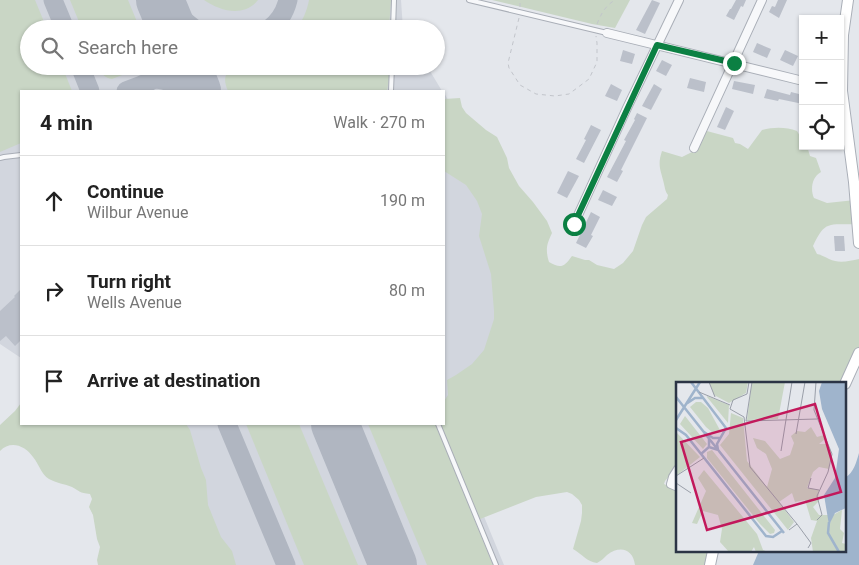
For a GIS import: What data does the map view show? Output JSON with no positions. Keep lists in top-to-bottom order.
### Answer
{
  "page": {
    "map_buttons": ["+", "−"],
    "search": "Search here",
    "heading": ["4 min", "Walk · 270 m"],
    "list": [
      ["Continue", "Wilbur Avenue", "190 m"],
      ["Turn right", "Wells Avenue", "80 m"],
      "Arrive at destination"
    ]
  }
}
